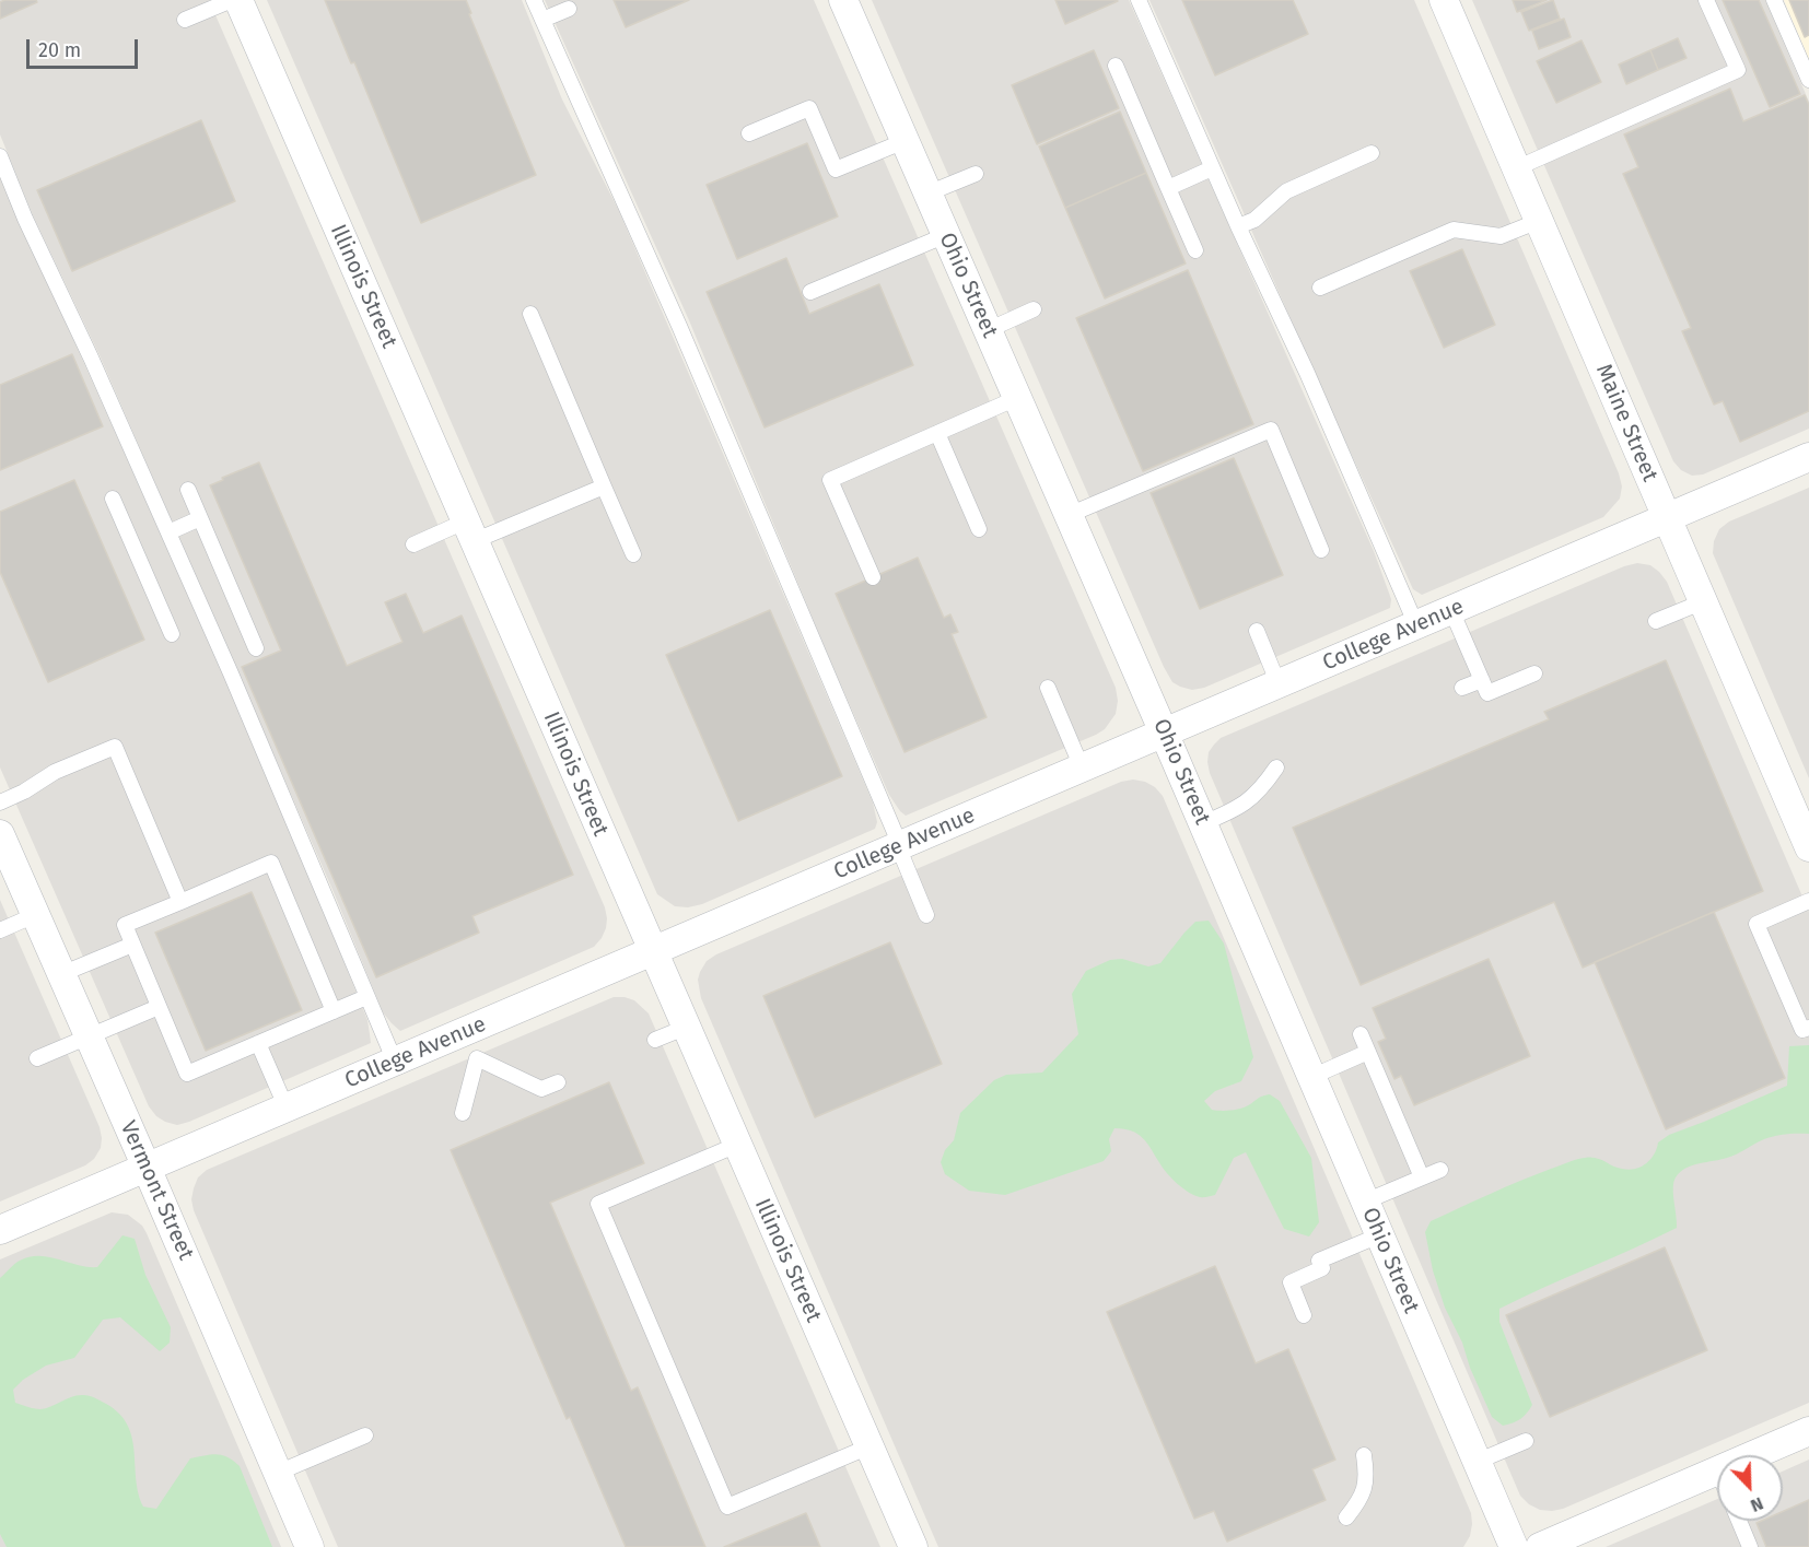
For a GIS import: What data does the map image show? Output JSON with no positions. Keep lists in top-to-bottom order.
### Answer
{
  "streets": {
    "street": [
      "Ohio Street",
      "Illinois Street",
      "Maine Street",
      "College Avenue",
      "Vermont Street"
    ]
  },
  "crossings": [
    ["Ohio Street", "College Avenue"],
    ["Illinois Street", "College Avenue"],
    ["Maine Street", "College Avenue"],
    ["College Avenue", "Vermont Street"]
  ],
  "scale_bar": "20 m",
  "north": "bottom right"
}
